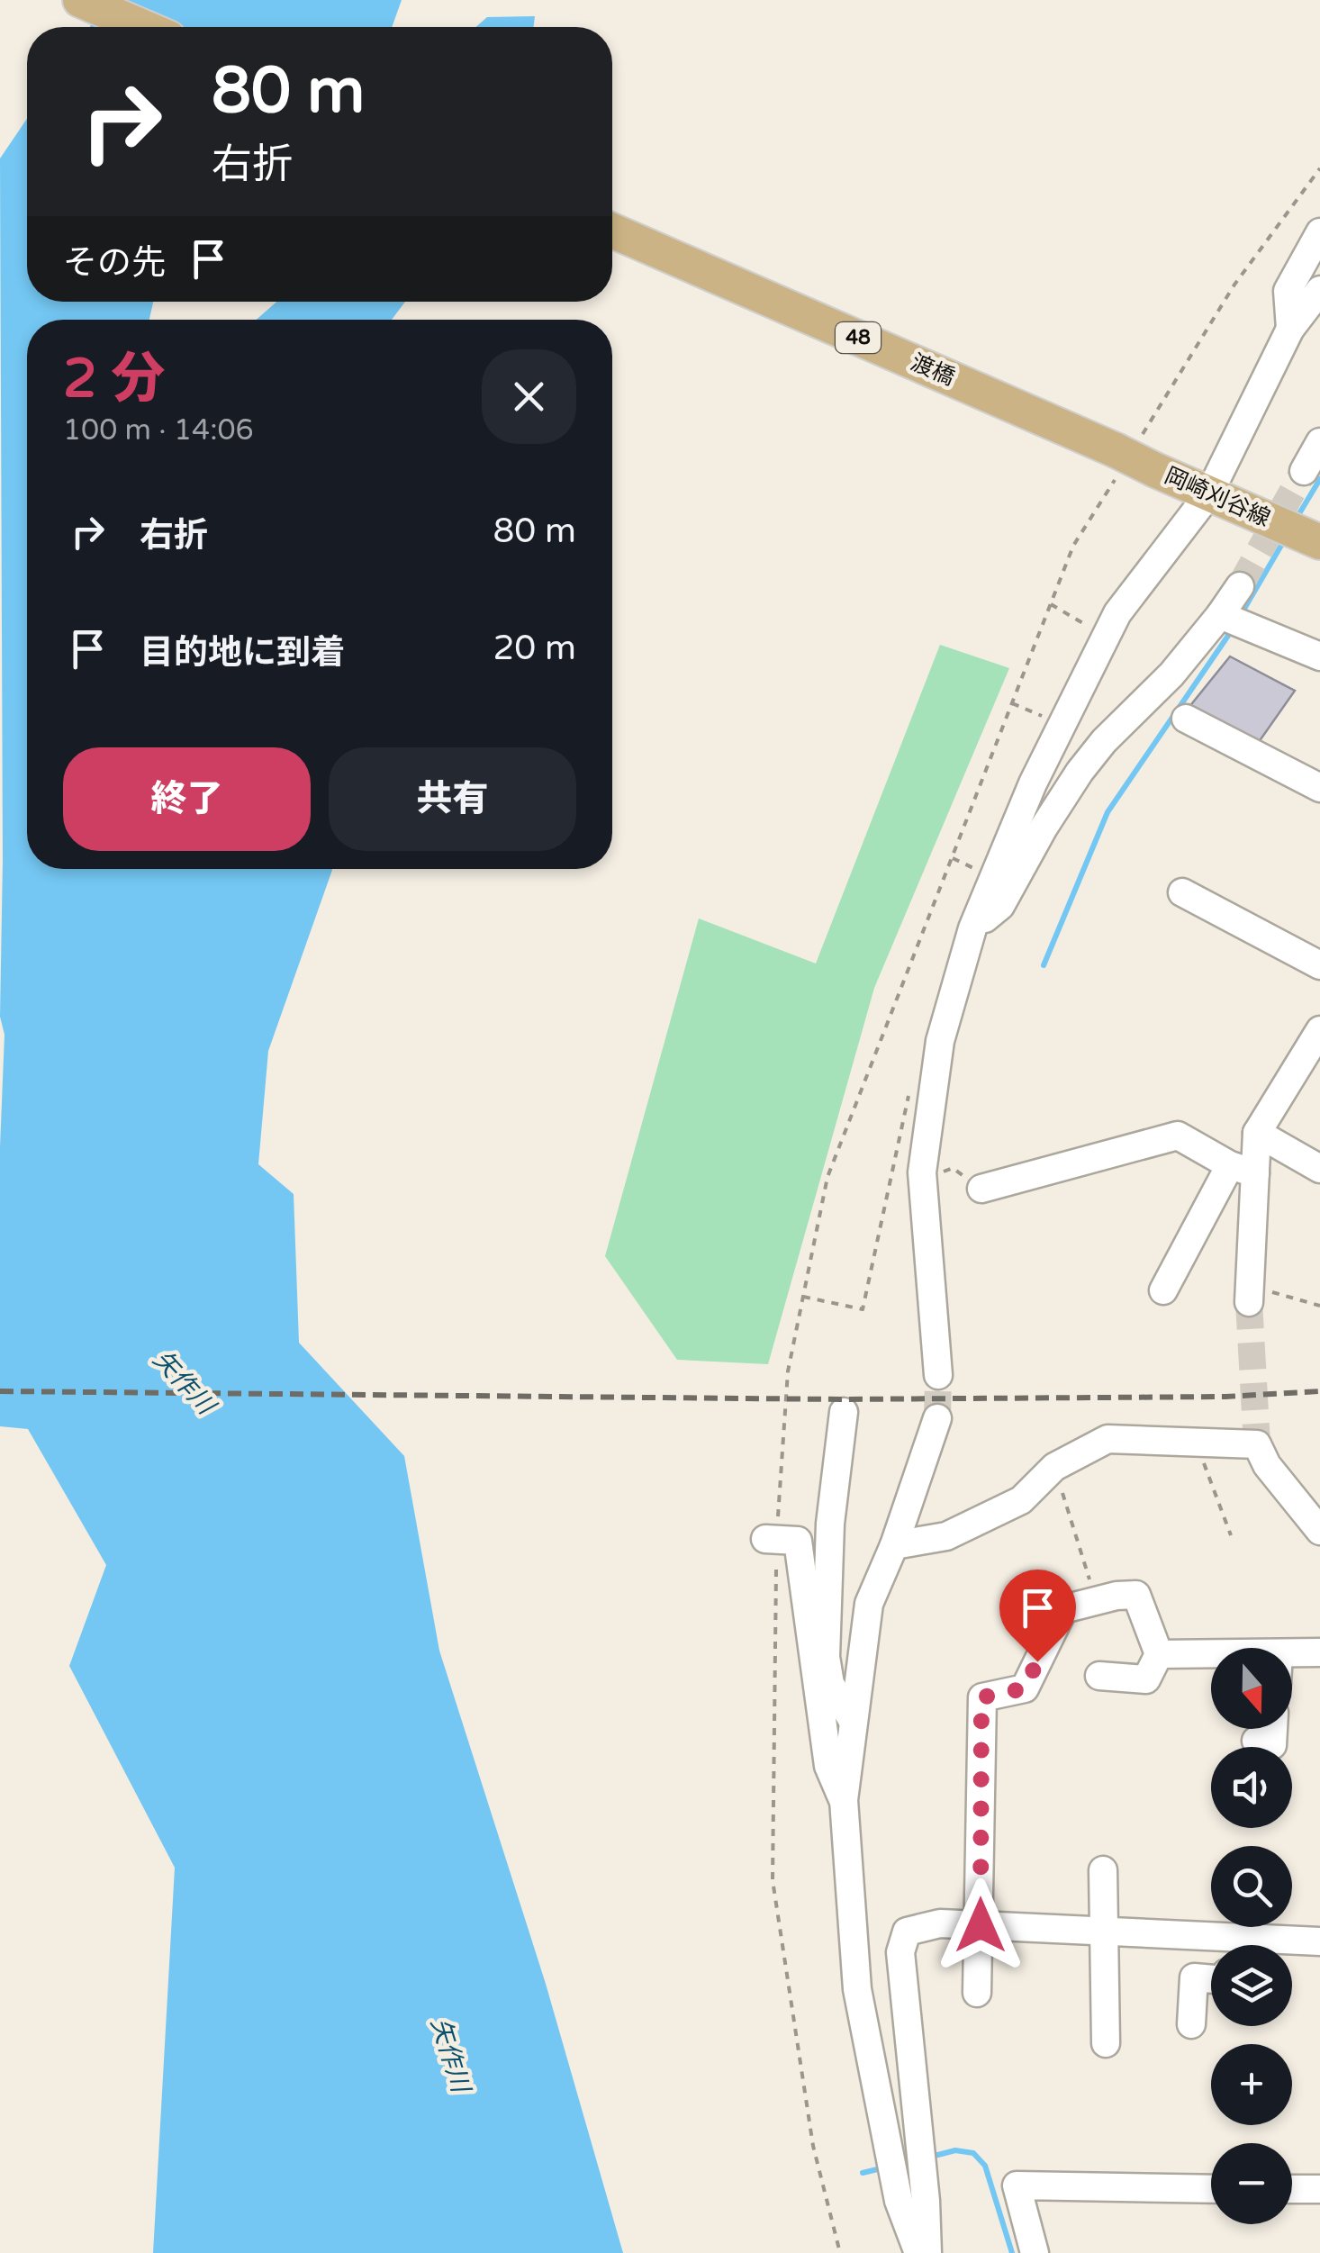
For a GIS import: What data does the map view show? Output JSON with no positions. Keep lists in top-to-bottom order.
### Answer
{
  "streets": {
    "main road": ["48", "渡橋", "岡崎刈谷線"]
  },
  "crossings": [
    ["渡橋", "岡崎刈谷線"]
  ],
  "water": ["矢作川"],
  "north": "bottom",
  "page": {
    "turn": ["80 m", "右折"],
    "then": "その先",
    "heading": ["2 分", "100 m · 14:06"],
    "list": [
      {
        "name": "右折",
        "value": "80 m"
      },
      {
        "name": "目的地に到着",
        "value": "20 m"
      }
    ],
    "buttons": ["終了", "共有"],
    "map_buttons": ["+", "−"]
  }
}
